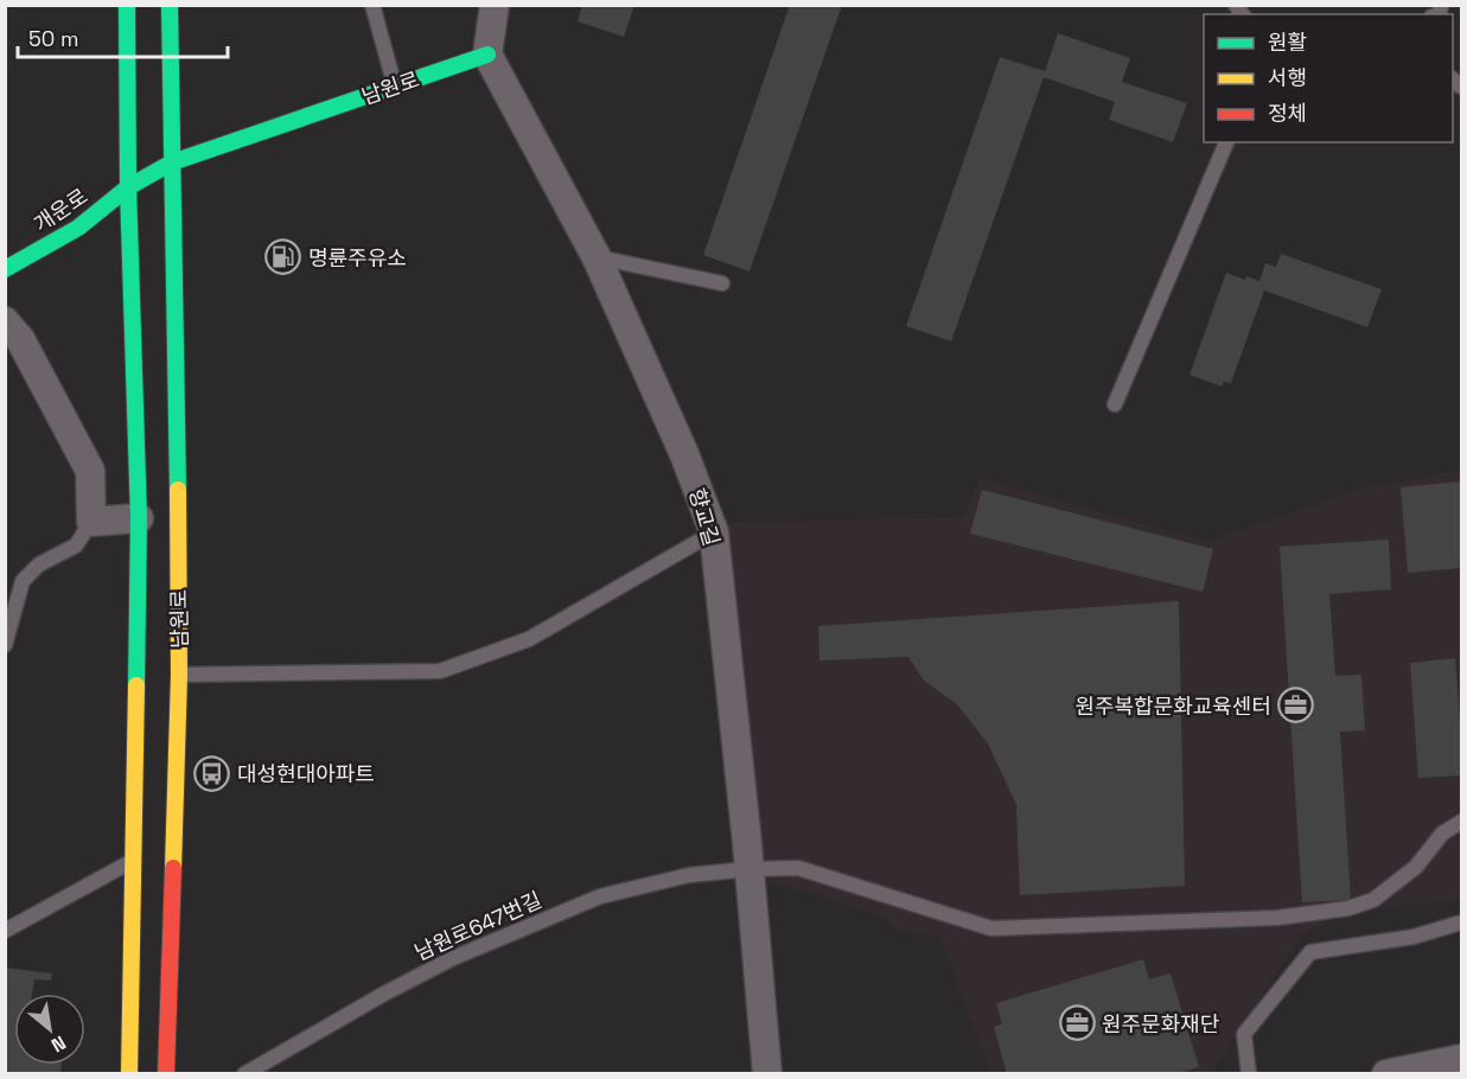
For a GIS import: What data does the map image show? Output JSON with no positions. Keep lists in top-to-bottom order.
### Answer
{
  "streets": {
    "street": ["남원로", "개운로", "향교길"],
    "lane": ["남원로647번길"]
  },
  "crossings": [
    ["남원로", "개운로"],
    ["남원로", "향교길"],
    ["향교길", "남원로647번길"]
  ],
  "places": {
    "fuel station": ["명륜주유소"],
    "office": ["원주복합문화교육센터", "원주문화재단"],
    "bus stop": ["대성현대아파트"]
  },
  "legend": ["원활", "서행", "정체"],
  "scale_bar": "50 m",
  "north": "bottom right"
}
